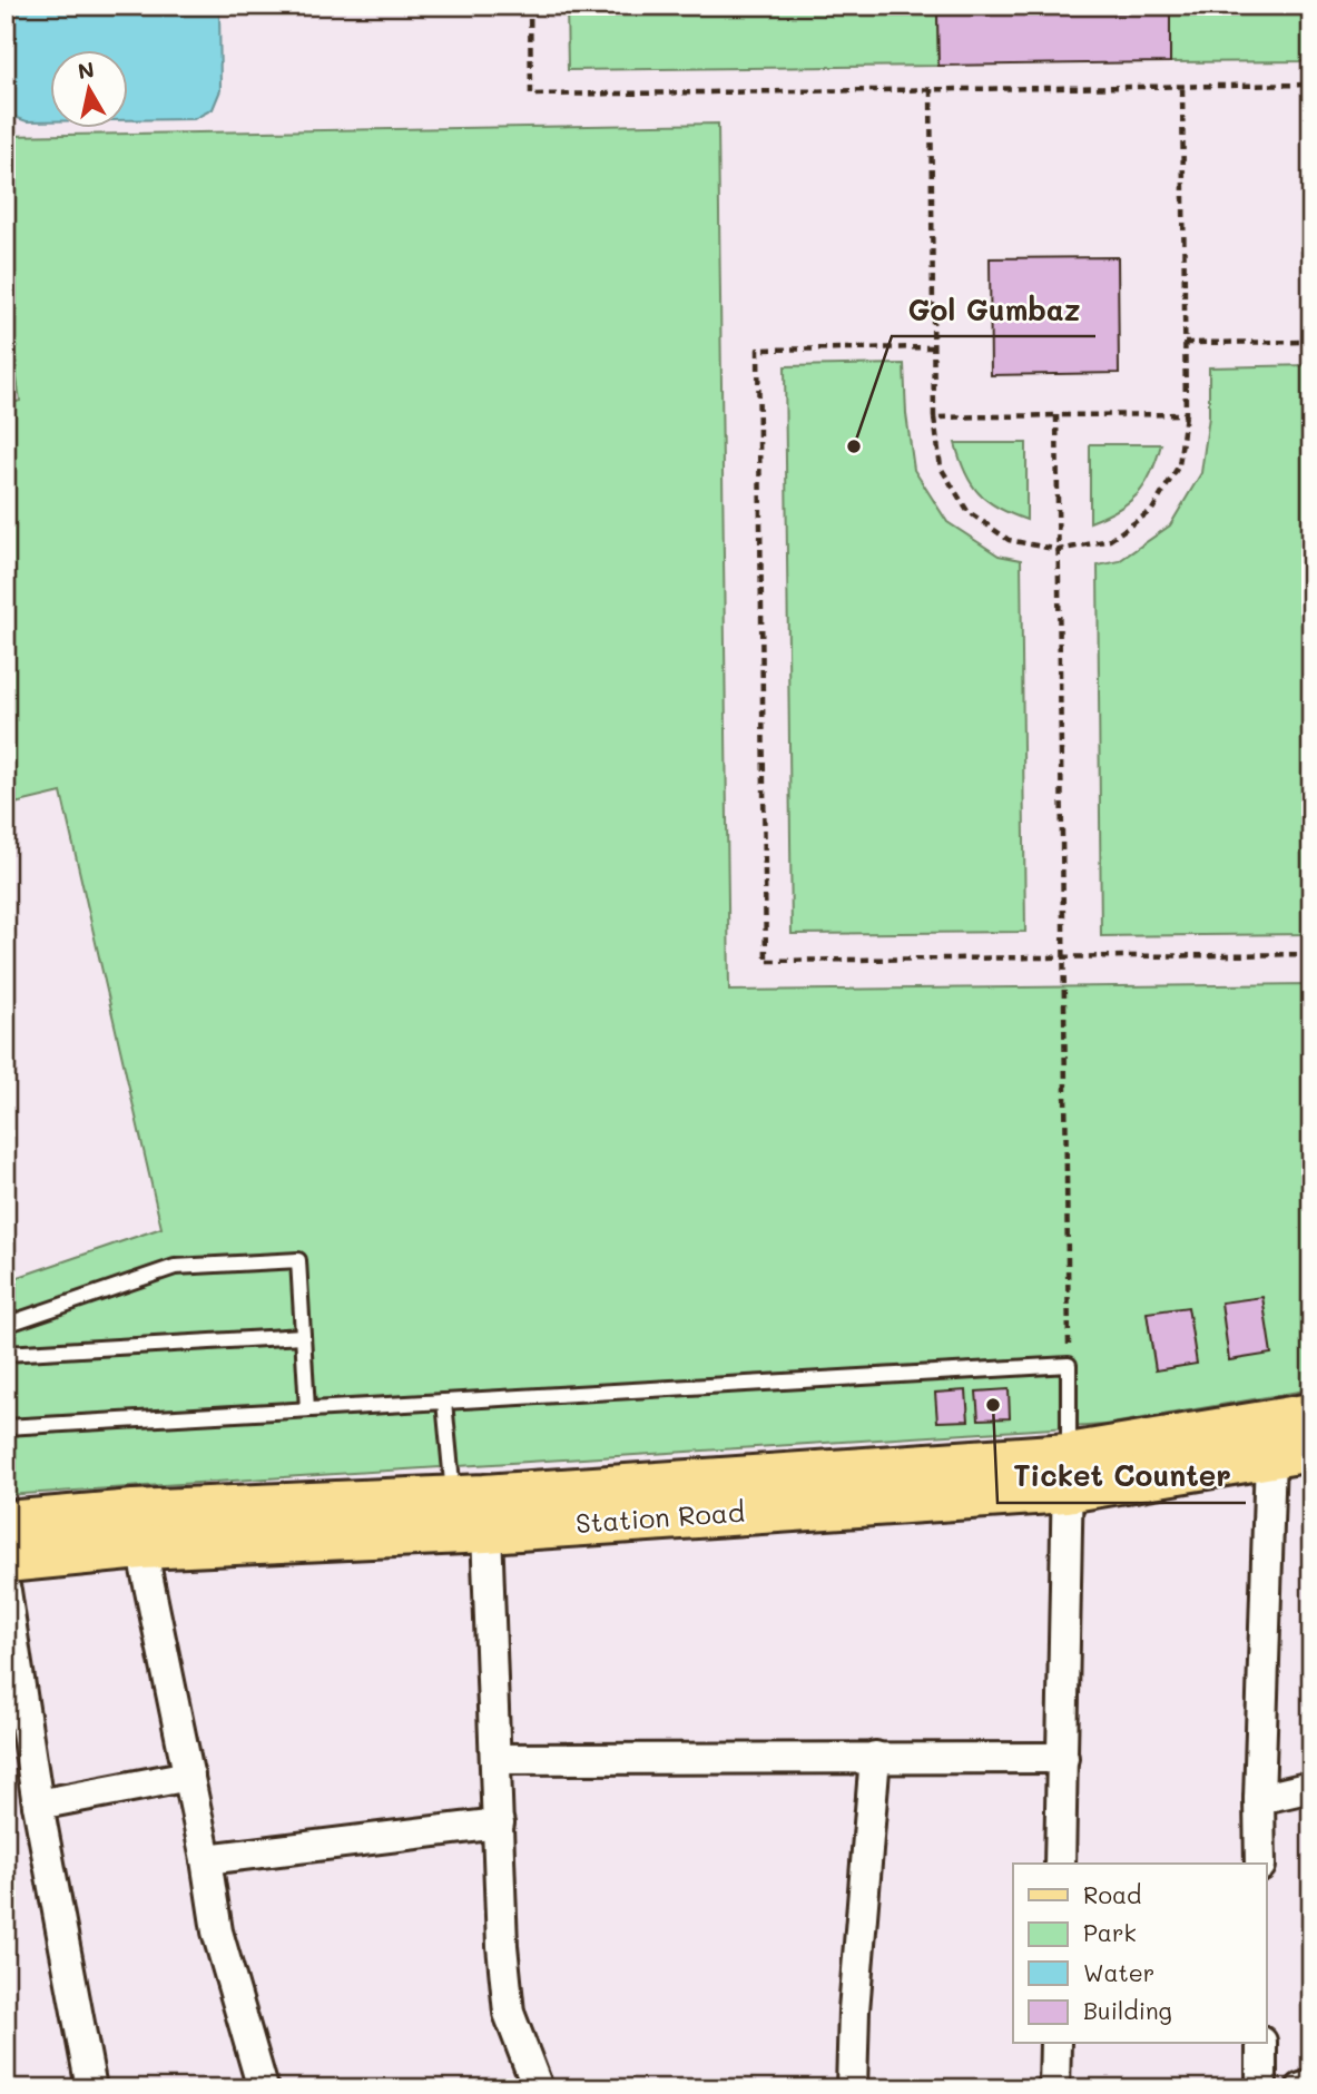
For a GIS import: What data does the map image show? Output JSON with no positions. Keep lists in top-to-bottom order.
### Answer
{
  "streets": {
    "main road": ["Station Road"]
  },
  "places": ["Gol Gumbaz", "Ticket Counter"],
  "legend": [
    "Road",
    "Park",
    "Water",
    "Building"
  ],
  "north": "top"
}
